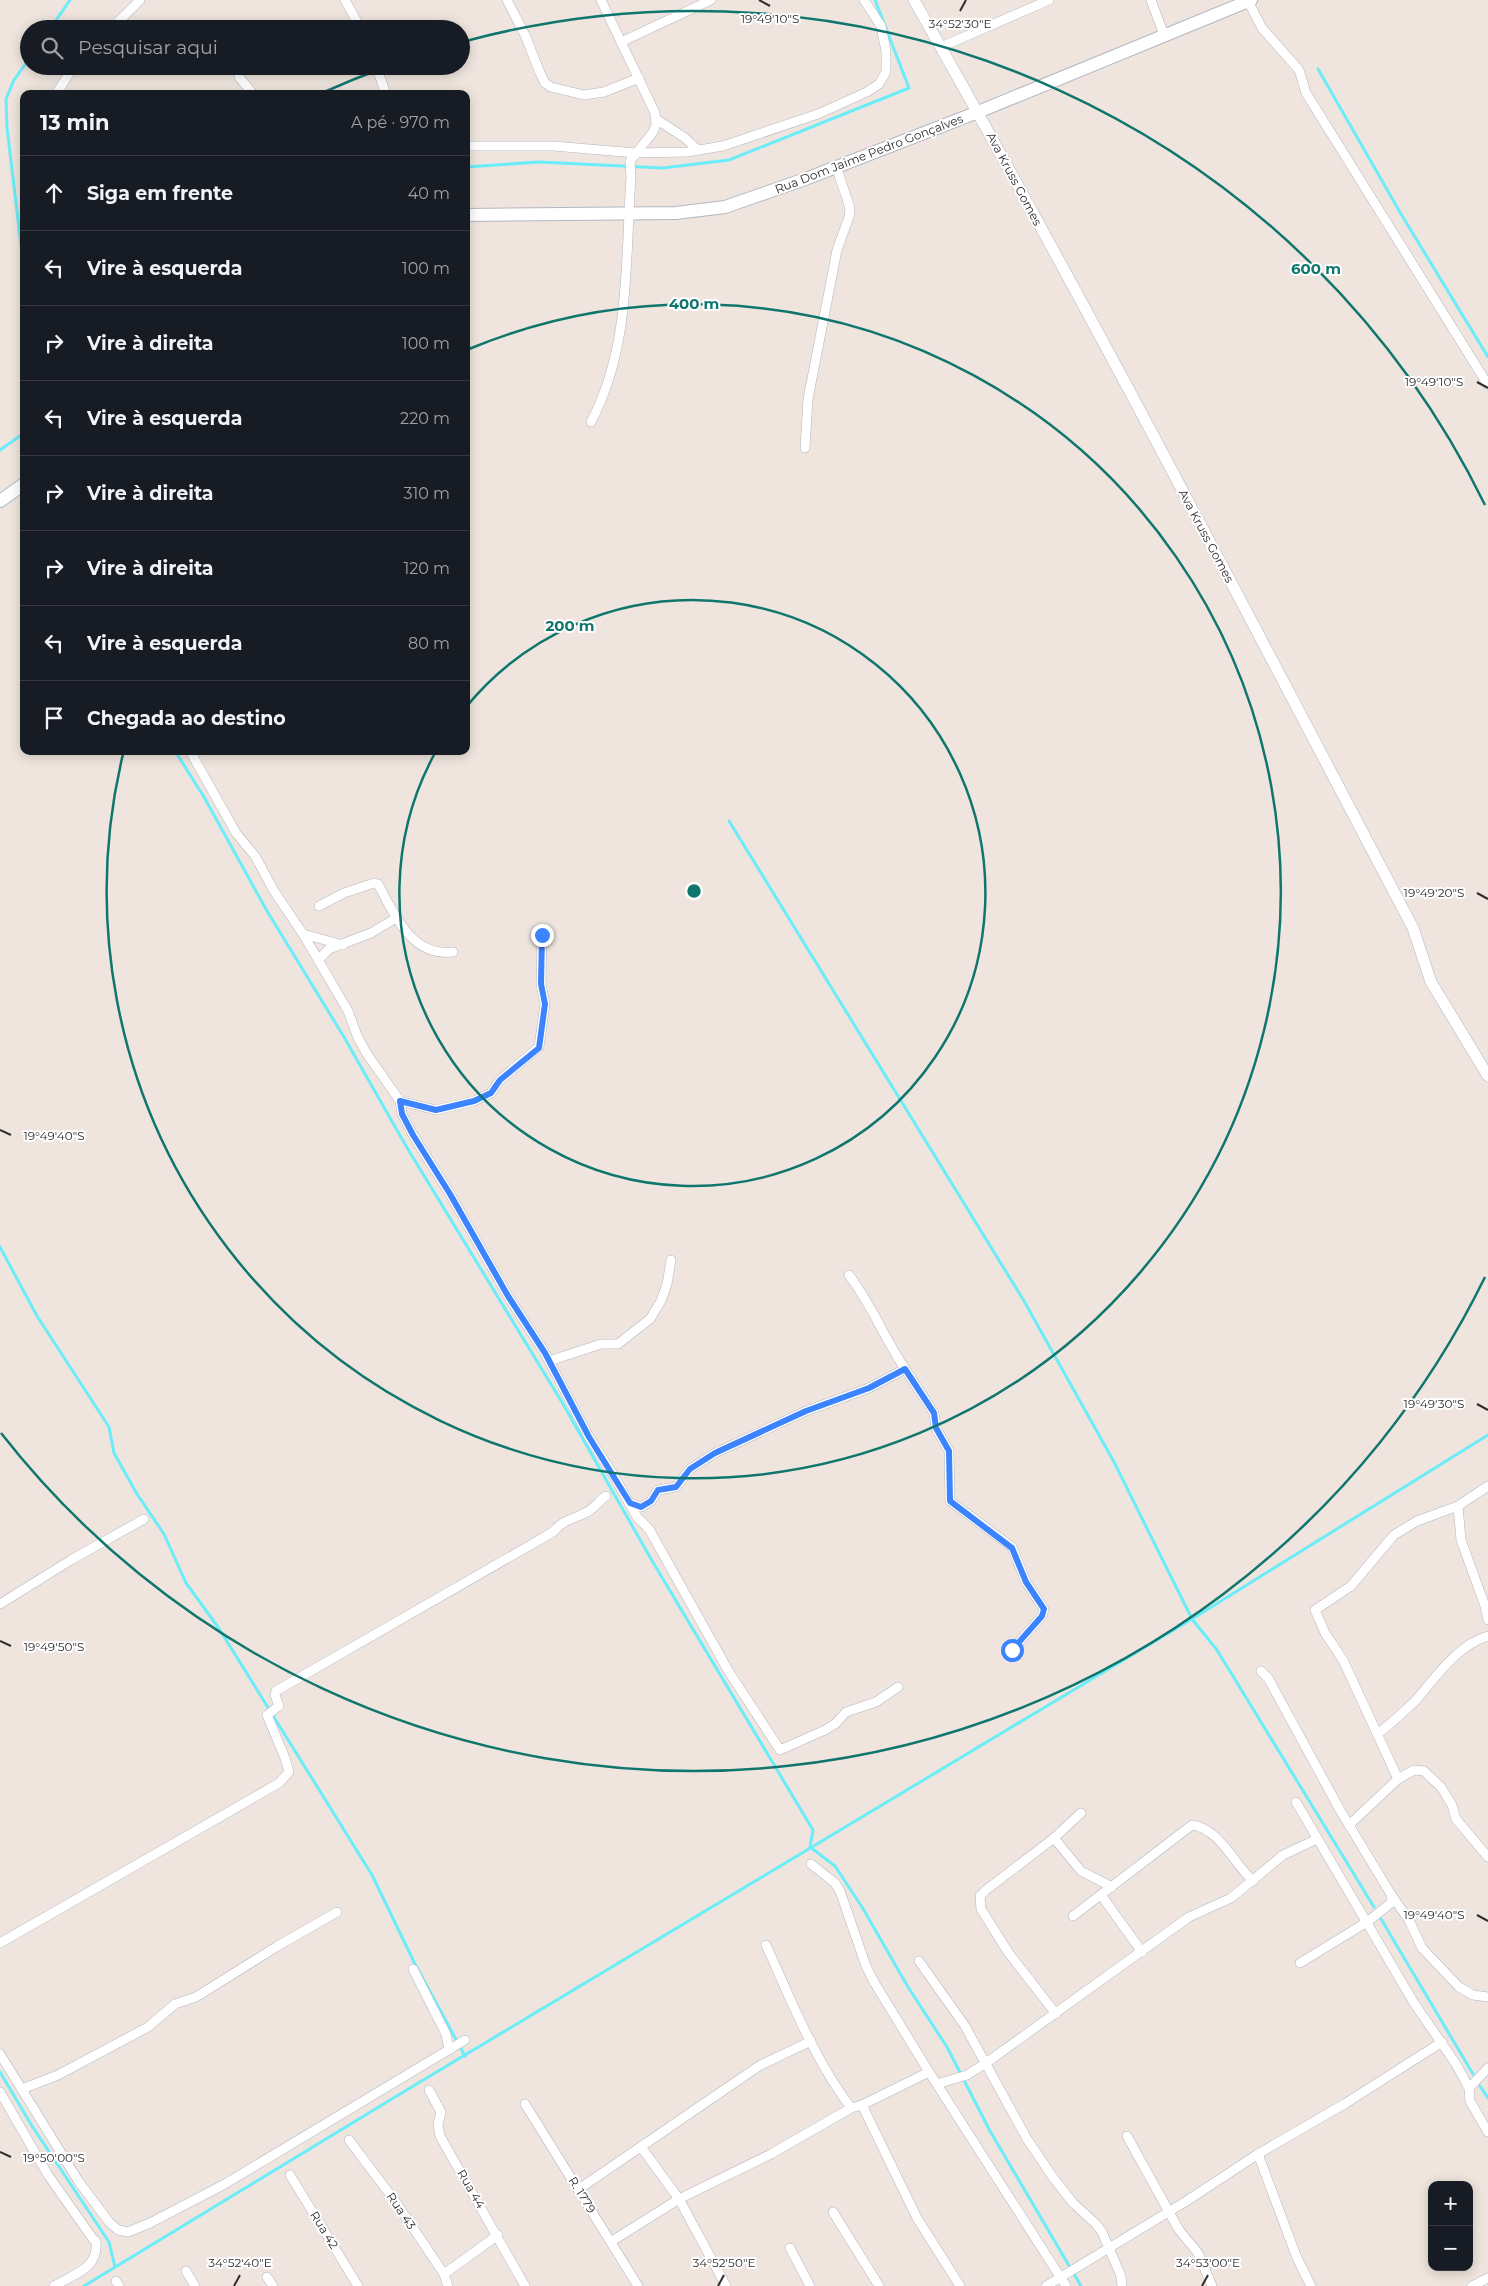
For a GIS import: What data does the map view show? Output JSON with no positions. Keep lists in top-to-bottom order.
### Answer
{
  "streets": {
    "main road": ["Rua Dom Jaime Pedro Gonçalves"],
    "street": [
      "Ava Kruss Gomes",
      "Rua 44",
      "R. 1779",
      "Rua 43",
      "Rua 42"
    ]
  },
  "crossings": [
    ["Rua Dom Jaime Pedro Gonçalves", "Ava Kruss Gomes"]
  ],
  "page": {
    "search": "Pesquisar aqui",
    "heading": ["13 min", "A pé · 970 m"],
    "list": [
      ["Siga em frente", "40 m"],
      ["Vire à esquerda", "100 m"],
      ["Vire à direita", "100 m"],
      ["Vire à esquerda", "220 m"],
      ["Vire à direita", "310 m"],
      ["Vire à direita", "120 m"],
      ["Vire à esquerda", "80 m"],
      "Chegada ao destino"
    ],
    "map_buttons": ["+", "−"]
  },
  "coordinates": [
    "19°49'10\"S",
    "34°52'30\"E",
    "19°49'20\"S",
    "19°49'40\"S",
    "19°49'30\"S",
    "19°49'50\"S",
    "19°50'00\"S",
    "34°52'40\"E",
    "34°52'50\"E",
    "34°53'00\"E"
  ],
  "rings": ["600 m", "400 m", "200 m"]
}
